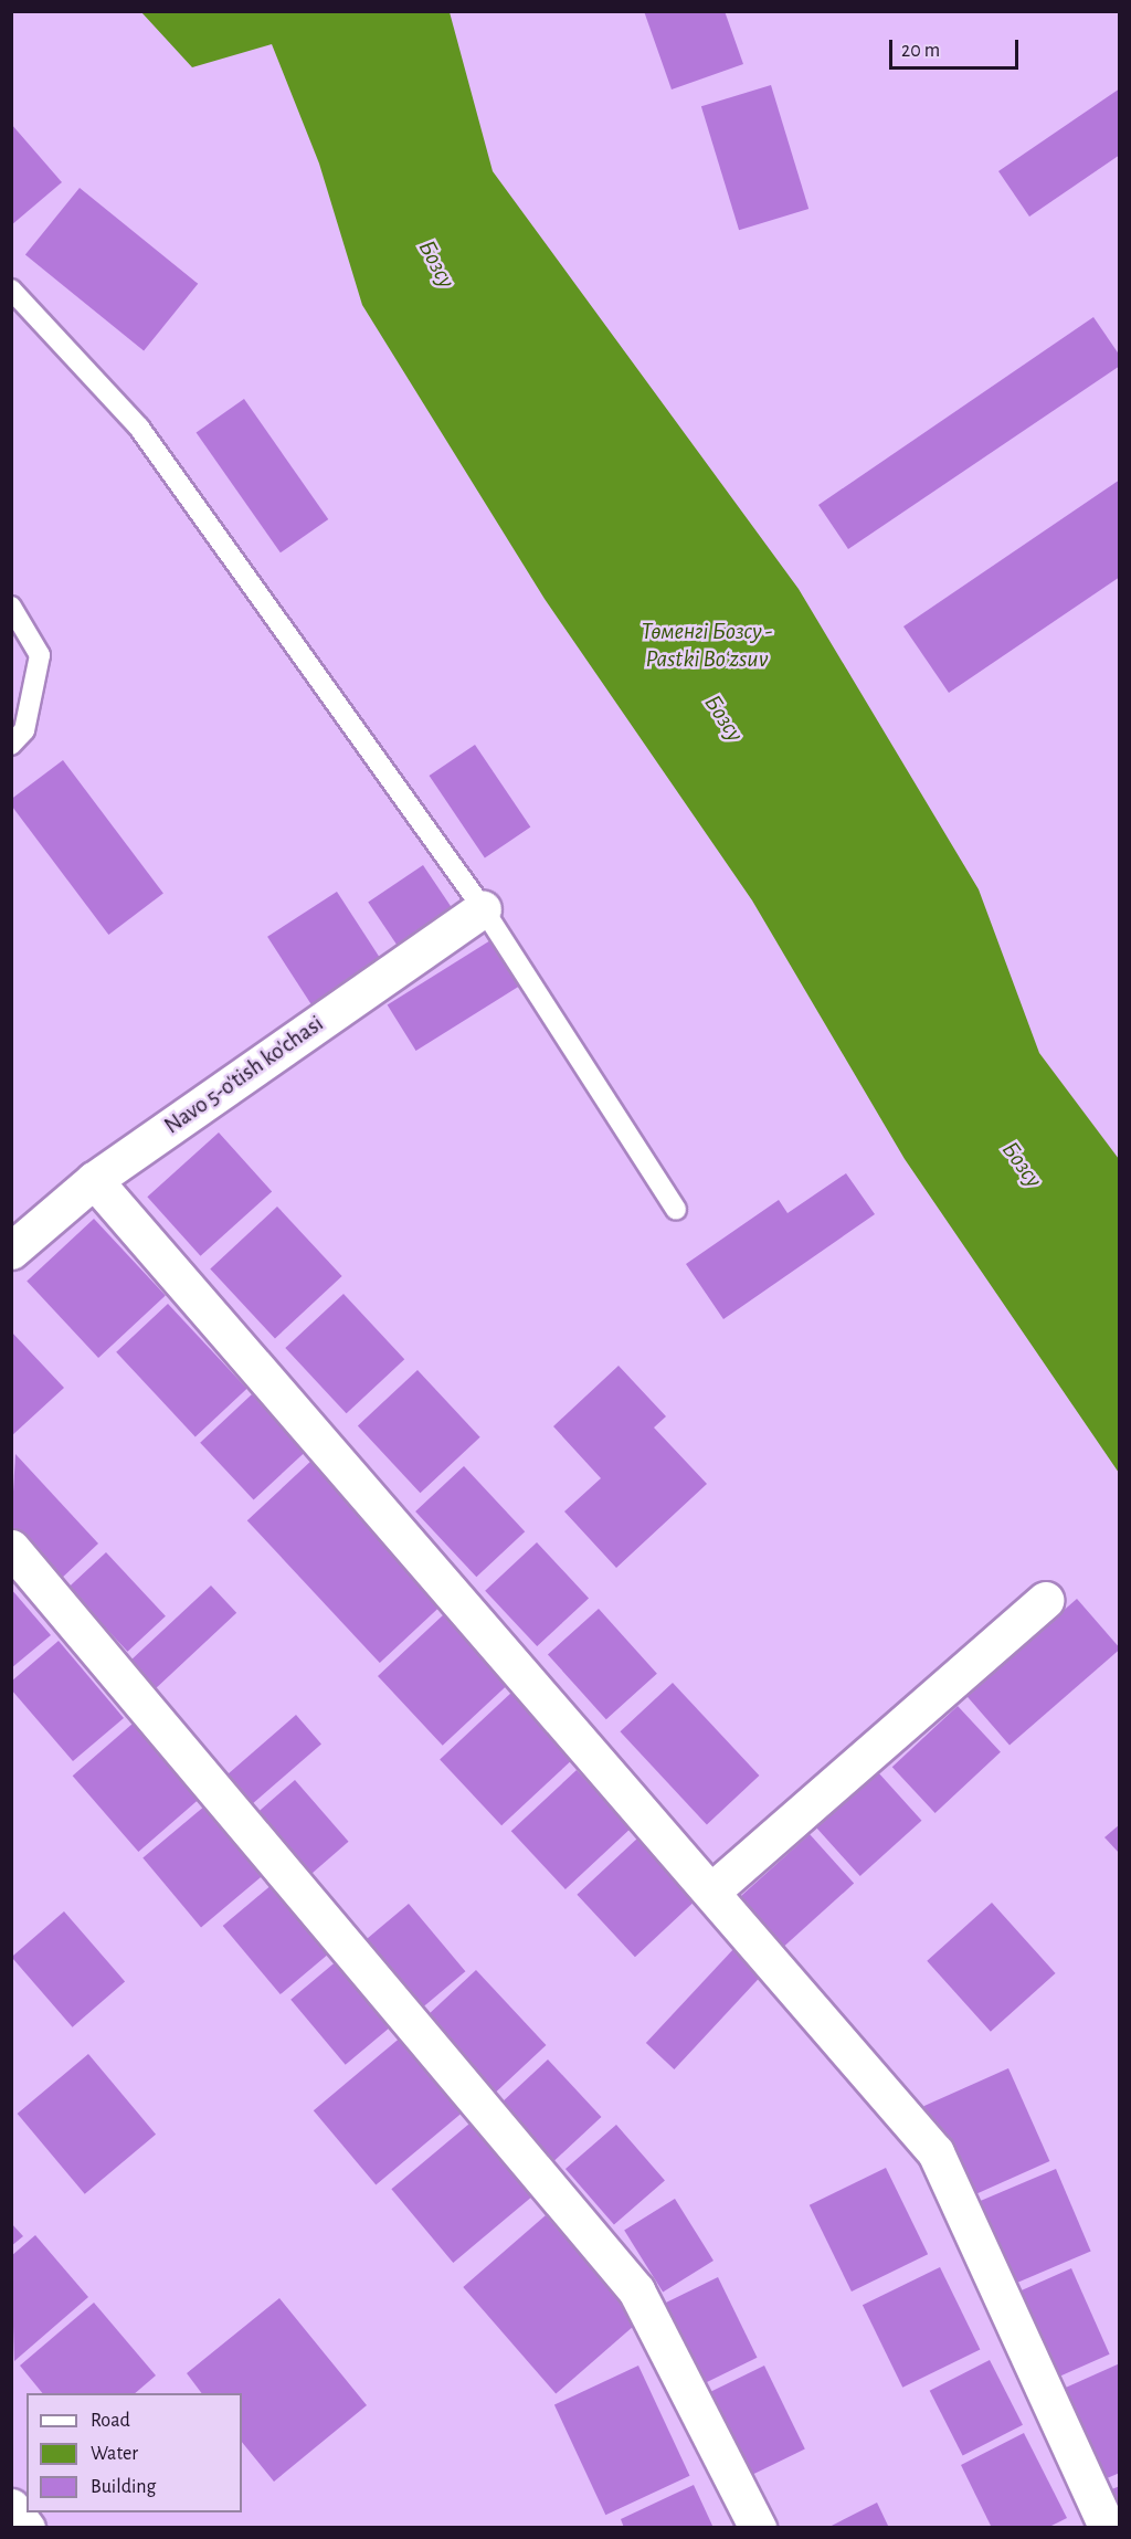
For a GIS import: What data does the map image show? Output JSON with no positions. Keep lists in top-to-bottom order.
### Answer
{
  "streets": {
    "street": ["Navo 5-o'tish ko'chasi"]
  },
  "water": ["Бозсу", "Төменгі Бозсу - Pastki Boʻzsuv"],
  "legend": ["Road", "Water", "Building"],
  "scale_bar": "20 m"
}
